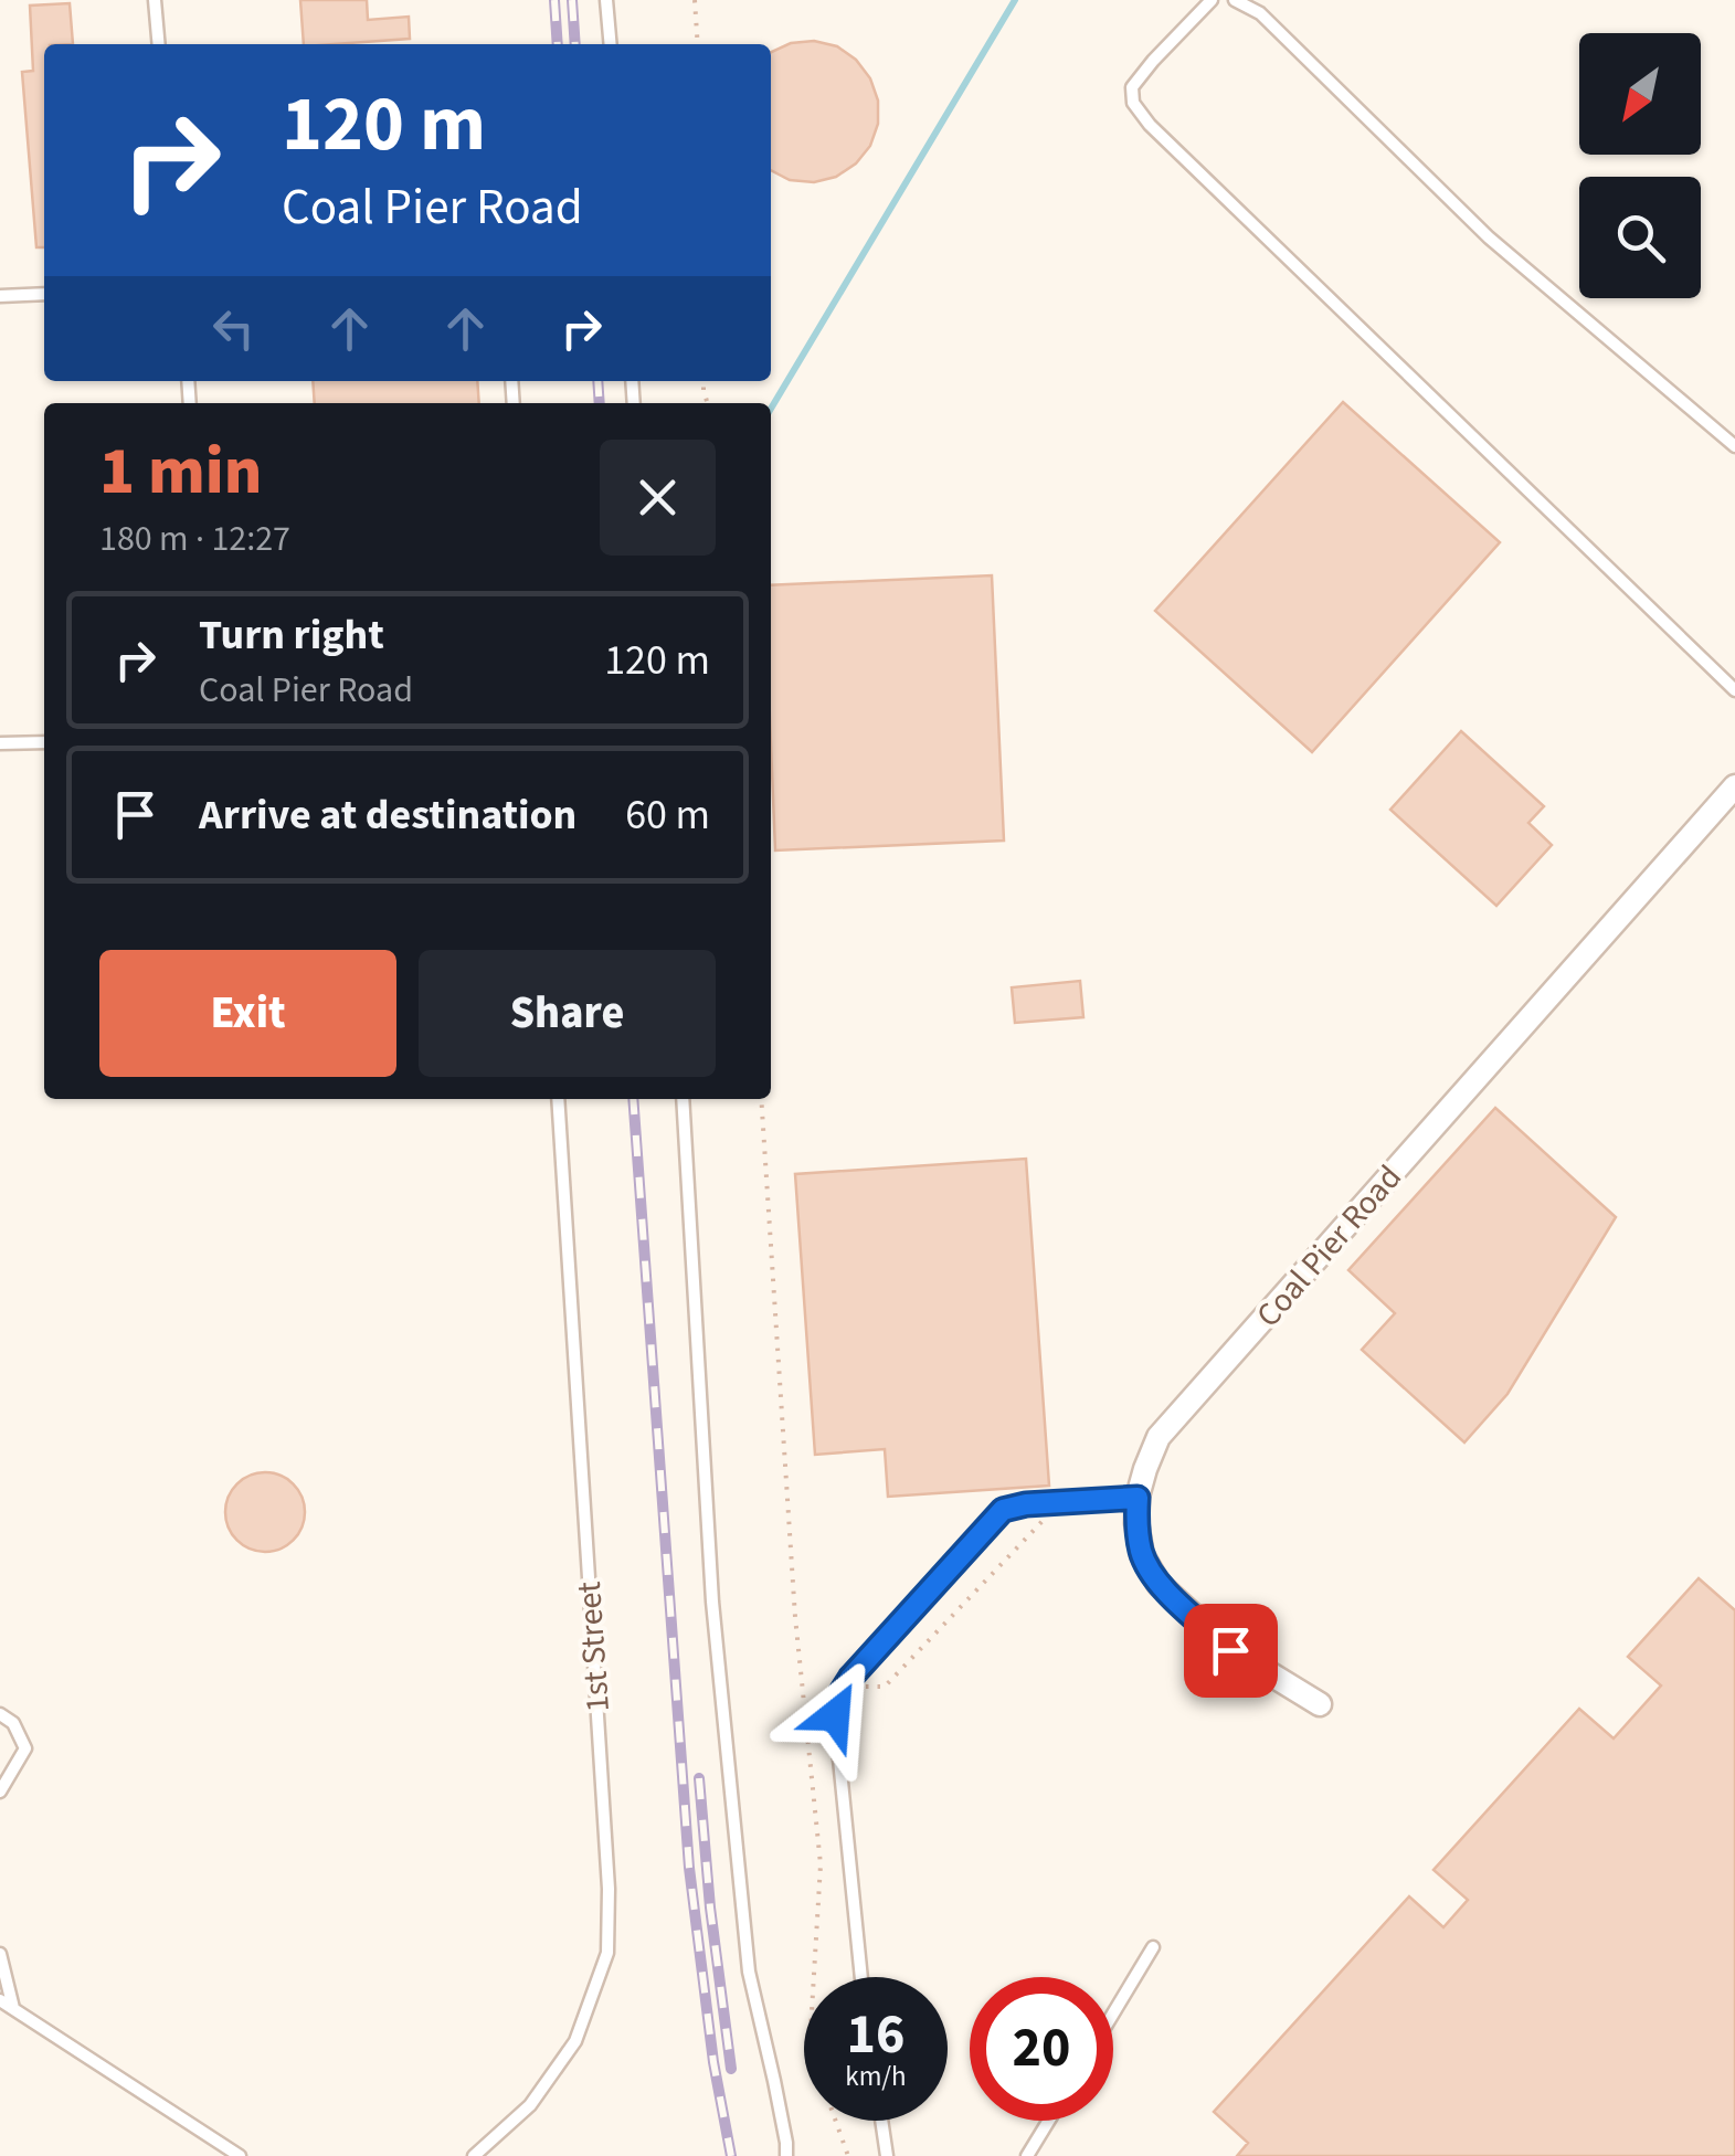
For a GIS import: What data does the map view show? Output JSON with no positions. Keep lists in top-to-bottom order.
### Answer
{
  "streets": {
    "street": ["Coal Pier Road"],
    "lane": ["1st Street"]
  },
  "north": "bottom left",
  "page": {
    "turn": ["120 m", "Coal Pier Road"],
    "heading": ["1 min", "180 m · 12:27"],
    "list": [
      {
        "name": "Turn right",
        "note": "Coal Pier Road",
        "value": "120 m"
      },
      {
        "name": "Arrive at destination",
        "value": "60 m"
      }
    ],
    "buttons": ["Exit", "Share"],
    "speed": "16 km/h",
    "limit": "20"
  }
}
